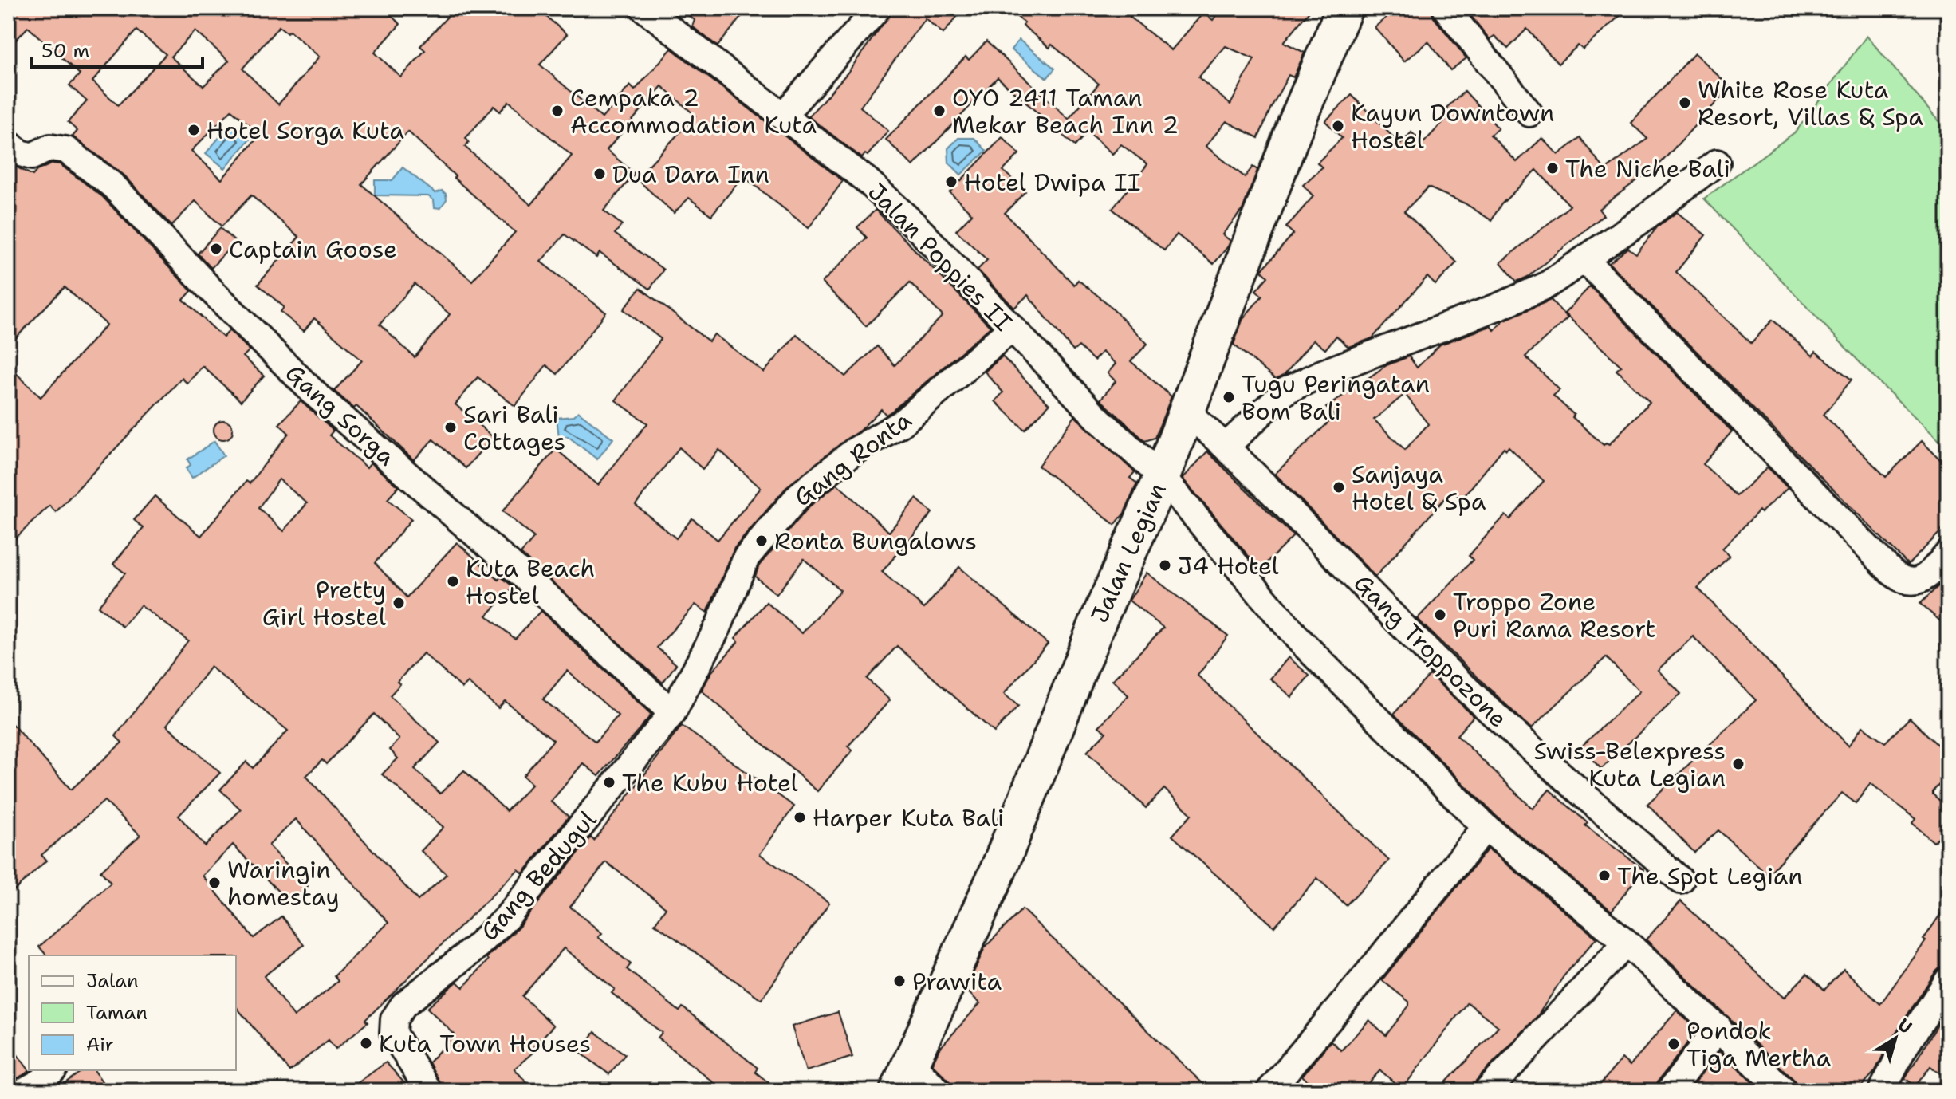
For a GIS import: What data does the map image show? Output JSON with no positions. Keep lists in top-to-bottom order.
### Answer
{
  "streets": {
    "main road": ["Jalan Legian"],
    "street": [
      "Jalan Poppies II",
      "Gang Sorga",
      "Gang Ronta",
      "Gang Troppozone",
      "Gang Bedugul"
    ]
  },
  "crossings": [
    ["Jalan Poppies II", "Gang Ronta"],
    ["Jalan Poppies II", "Jalan Legian"],
    ["Gang Sorga", "Gang Ronta"],
    ["Gang Sorga", "Gang Bedugul"],
    ["Gang Ronta", "Gang Bedugul"],
    ["Jalan Legian", "Gang Troppozone"]
  ],
  "places": [
    "White Rose Kuta Resort, Villas & Spa",
    "Cempaka 2 Accommodation Kuta",
    "OYO 2411 Taman Mekar Beach Inn 2",
    "Kayun Downtown Hostel",
    "Hotel Sorga Kuta",
    "The Niche Bali",
    "Dua Dara Inn",
    "Hotel Dwipa II",
    "Captain Goose",
    "Tugu Peringatan Bom Bali",
    "Sari Bali Cottages",
    "Sanjaya Hotel & Spa",
    "Ronta Bungalows",
    "J4 Hotel",
    "Kuta Beach Hostel",
    "Pretty Girl Hostel",
    "Troppo Zone Puri Rama Resort",
    "Swiss-Belexpress Kuta Legian",
    "The Kubu Hotel",
    "Harper Kuta Bali",
    "The Spot Legian",
    "Waringin homestay",
    "Prawita",
    "Kuta Town Houses",
    "Pondok Tiga Mertha"
  ],
  "legend": ["Jalan", "Taman", "Air"],
  "scale_bar": "50 m",
  "north": "top right"
}
